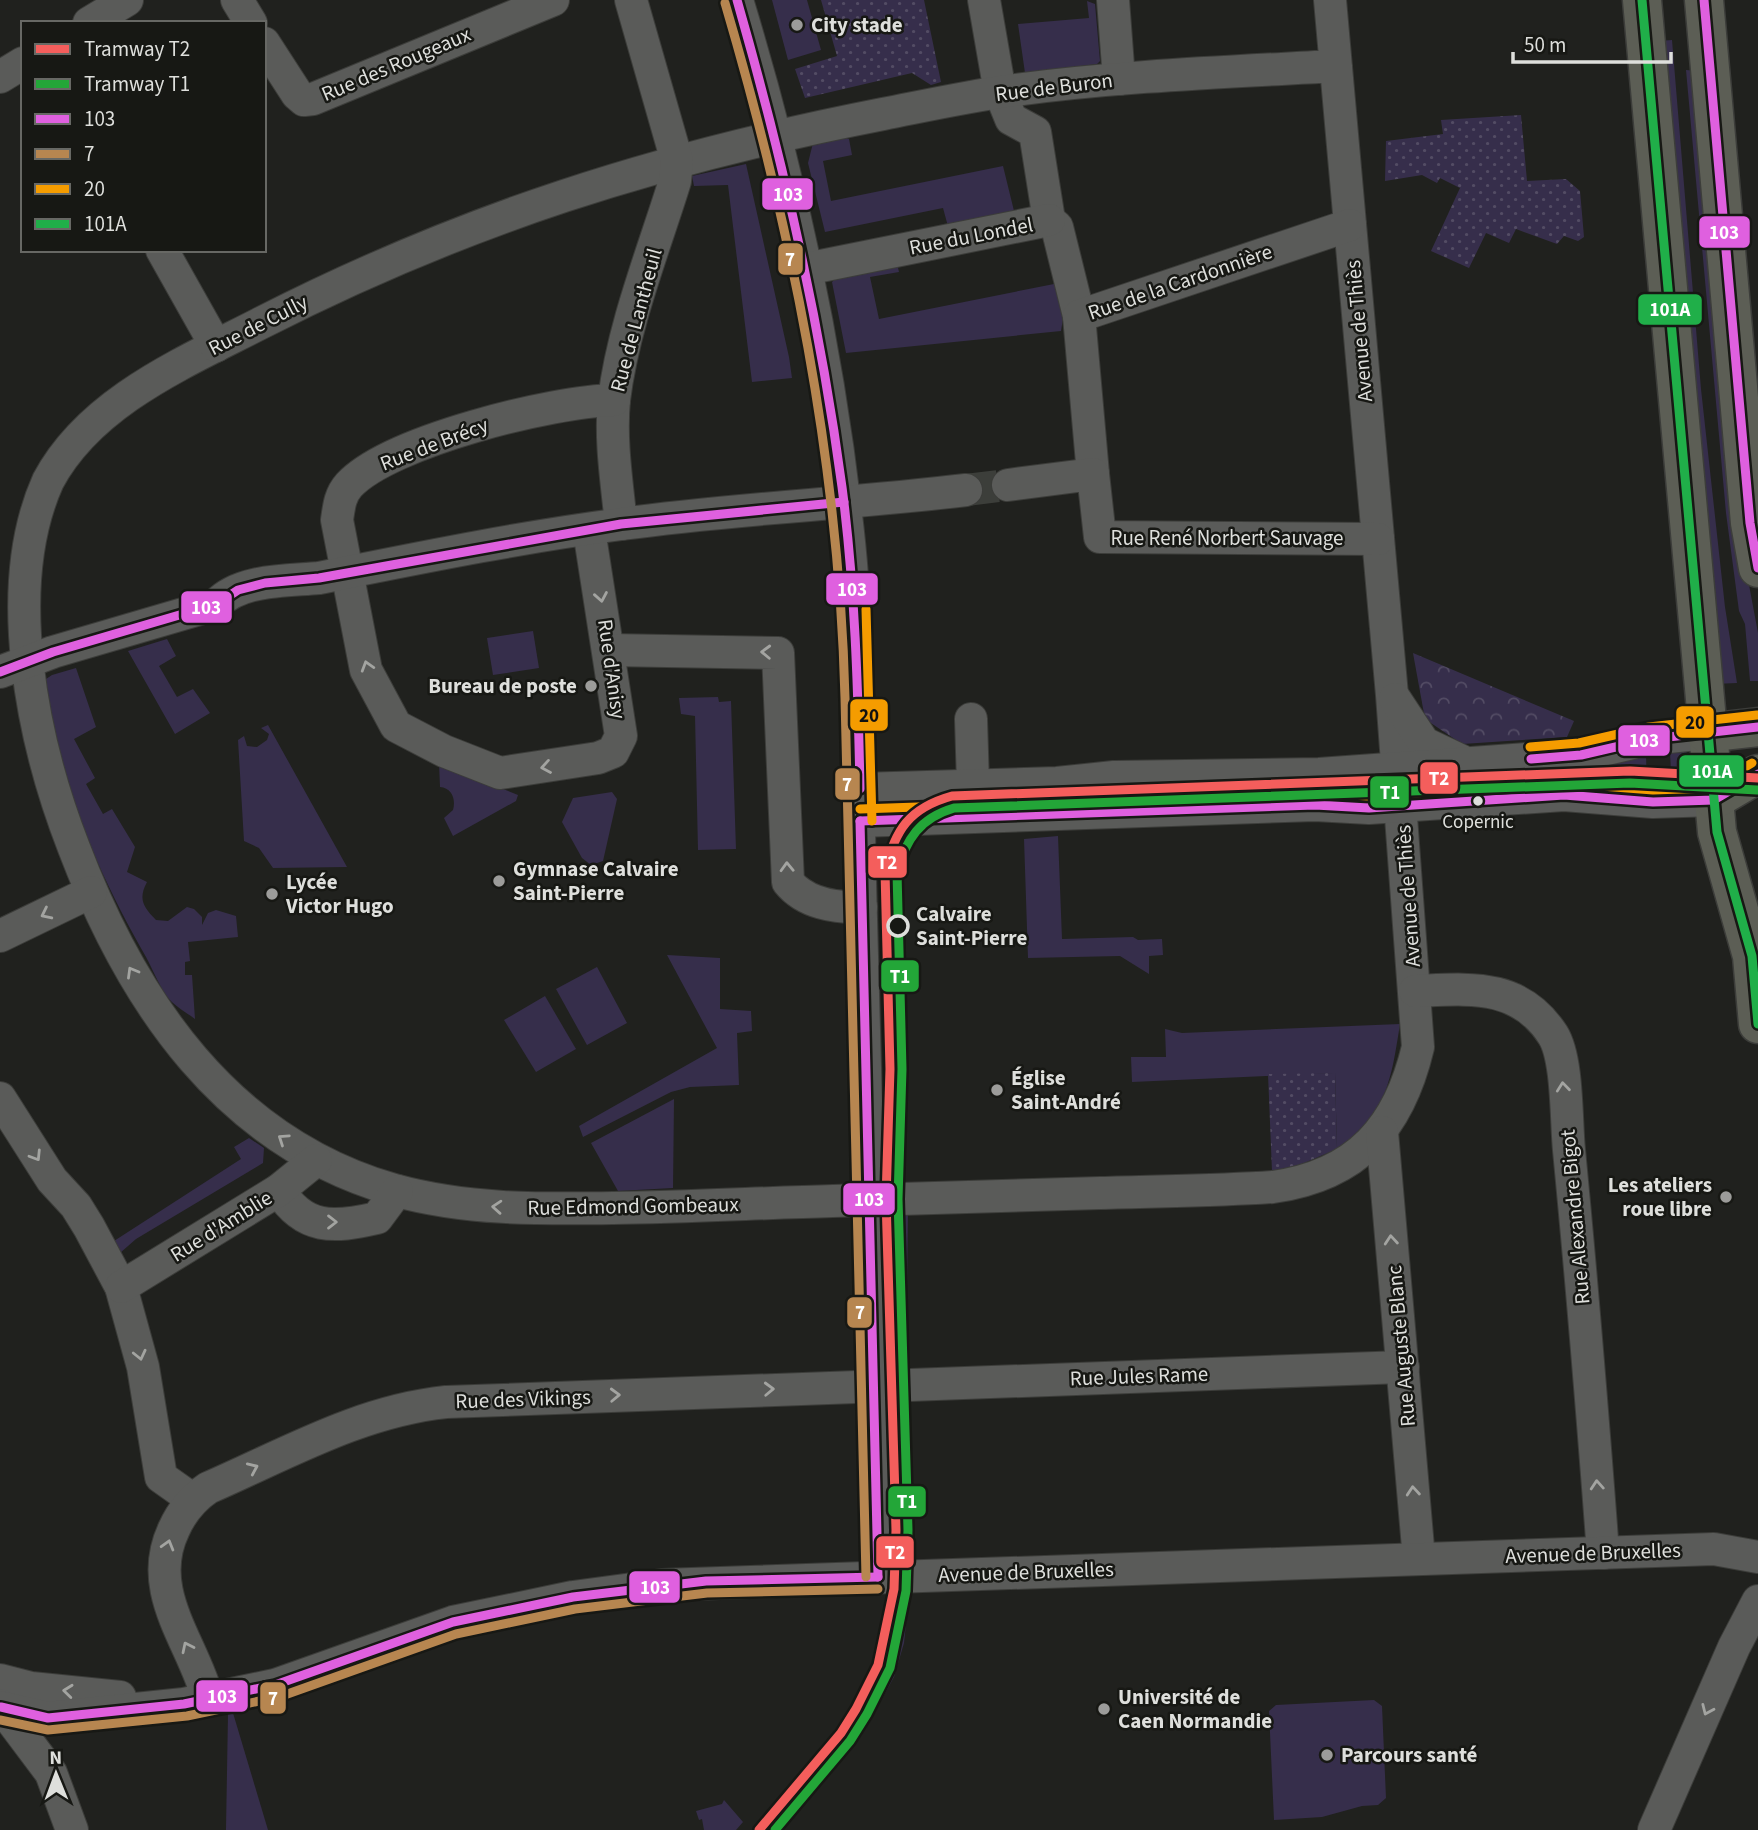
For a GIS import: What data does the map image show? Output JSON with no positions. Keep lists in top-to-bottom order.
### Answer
{
  "streets": {
    "street": [
      "Rue des Rougeaux",
      "Rue de Buron",
      "Rue du Londel",
      "Rue de la Cardonnière",
      "Rue de Lantheuil",
      "Rue de Cully",
      "Avenue de Thiès",
      "Rue de Brécy",
      "Rue René Norbert Sauvage",
      "Rue d'Anisy",
      "Rue Edmond Gombeaux",
      "Rue Alexandre Bigot",
      "Rue d'Amblie",
      "Rue Auguste Blanc",
      "Rue Jules Rame",
      "Rue des Vikings",
      "Avenue de Bruxelles"
    ]
  },
  "crossings": [
    ["Rue de Buron", "Rue de Cully"],
    ["Rue de Buron", "Avenue de Thiès"],
    ["Rue de la Cardonnière", "Avenue de Thiès"],
    ["Rue de la Cardonnière", "Rue René Norbert Sauvage"],
    ["Rue de Lantheuil", "Rue de Cully"],
    ["Rue de Lantheuil", "Rue de Brécy"],
    ["Rue de Cully", "Rue Edmond Gombeaux"],
    ["Avenue de Thiès", "Rue René Norbert Sauvage"],
    ["Avenue de Thiès", "Rue Edmond Gombeaux"],
    ["Avenue de Thiès", "Rue Alexandre Bigot"],
    ["Avenue de Thiès", "Rue Auguste Blanc"],
    ["Rue de Brécy", "Rue d'Anisy"],
    ["Rue Edmond Gombeaux", "Rue d'Amblie"],
    ["Rue Alexandre Bigot", "Avenue de Bruxelles"],
    ["Rue Auguste Blanc", "Rue Jules Rame"],
    ["Rue Auguste Blanc", "Avenue de Bruxelles"],
    ["Rue Jules Rame", "Rue des Vikings"]
  ],
  "one_way": [
    "Rue Edmond Gombeaux",
    "Rue Alexandre Bigot",
    "Rue Auguste Blanc",
    "Rue des Vikings"
  ],
  "places": [
    "City stade",
    "Bureau de poste",
    "Copernic",
    "Gymnase Calvaire Saint-Pierre",
    "Lycée Victor Hugo",
    "Calvaire Saint-Pierre",
    "Église Saint-André",
    "Les ateliers roue libre",
    "Université de Caen Normandie",
    "Parcours santé"
  ],
  "lines": [
    "transit line 103",
    "transit line 101A",
    "transit line 7",
    "transit line 20",
    "tram line T2",
    "tram line T1"
  ],
  "legend": [
    "Tramway T2",
    "Tramway T1",
    "103",
    "7",
    "20",
    "101A"
  ],
  "scale_bar": "50 m",
  "north": "top"
}
